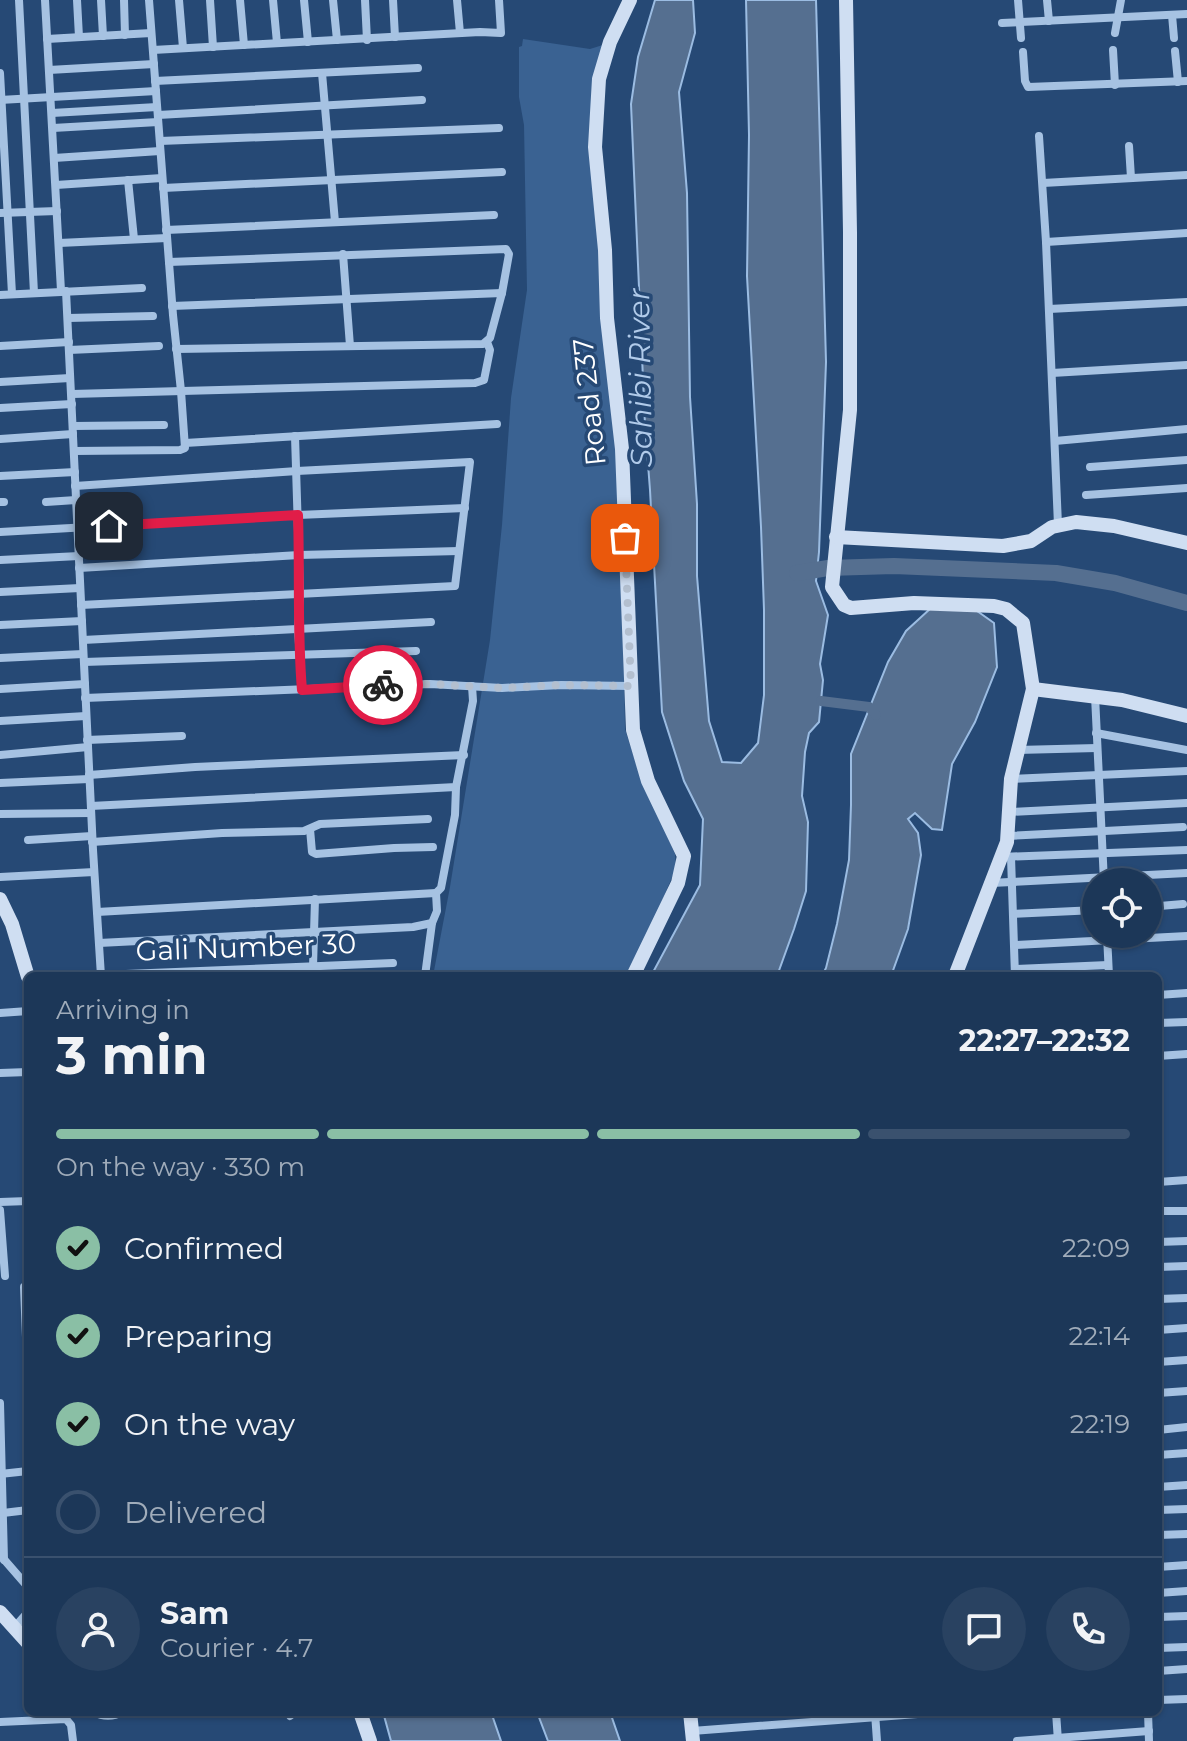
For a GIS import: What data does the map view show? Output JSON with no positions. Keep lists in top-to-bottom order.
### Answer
{
  "streets": {
    "street": ["Road 237", "Gali Number 30"]
  },
  "water": ["Sahibi River"],
  "page": {
    "heading": ["3 min", "Arriving in", "22:27–22:32"],
    "panel": ["Sam", "Courier · 4.7"],
    "bar": "On the way · 330 m",
    "list": [
      ["Confirmed", "22:09"],
      ["Preparing", "22:14"],
      ["On the way", "22:19"],
      "Delivered"
    ]
  }
}
